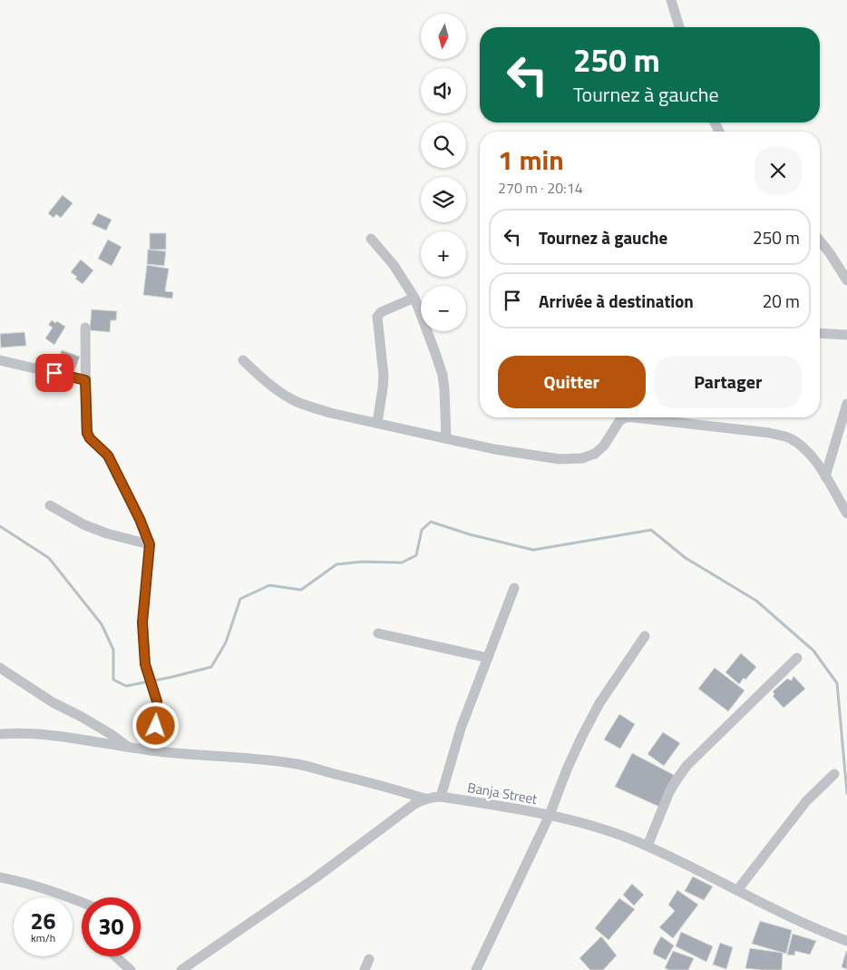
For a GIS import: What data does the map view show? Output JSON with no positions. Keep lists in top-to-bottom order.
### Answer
{
  "streets": {
    "street": ["Banja Street"]
  },
  "north": "bottom",
  "page": {
    "map_buttons": ["+", "−"],
    "turn": ["250 m", "Tournez à gauche"],
    "heading": ["1 min", "270 m · 20:14"],
    "list": [
      {
        "name": "Tournez à gauche",
        "value": "250 m"
      },
      {
        "name": "Arrivée à destination",
        "value": "20 m"
      }
    ],
    "buttons": ["Quitter", "Partager"],
    "speed": "26 km/h",
    "limit": "30"
  }
}
